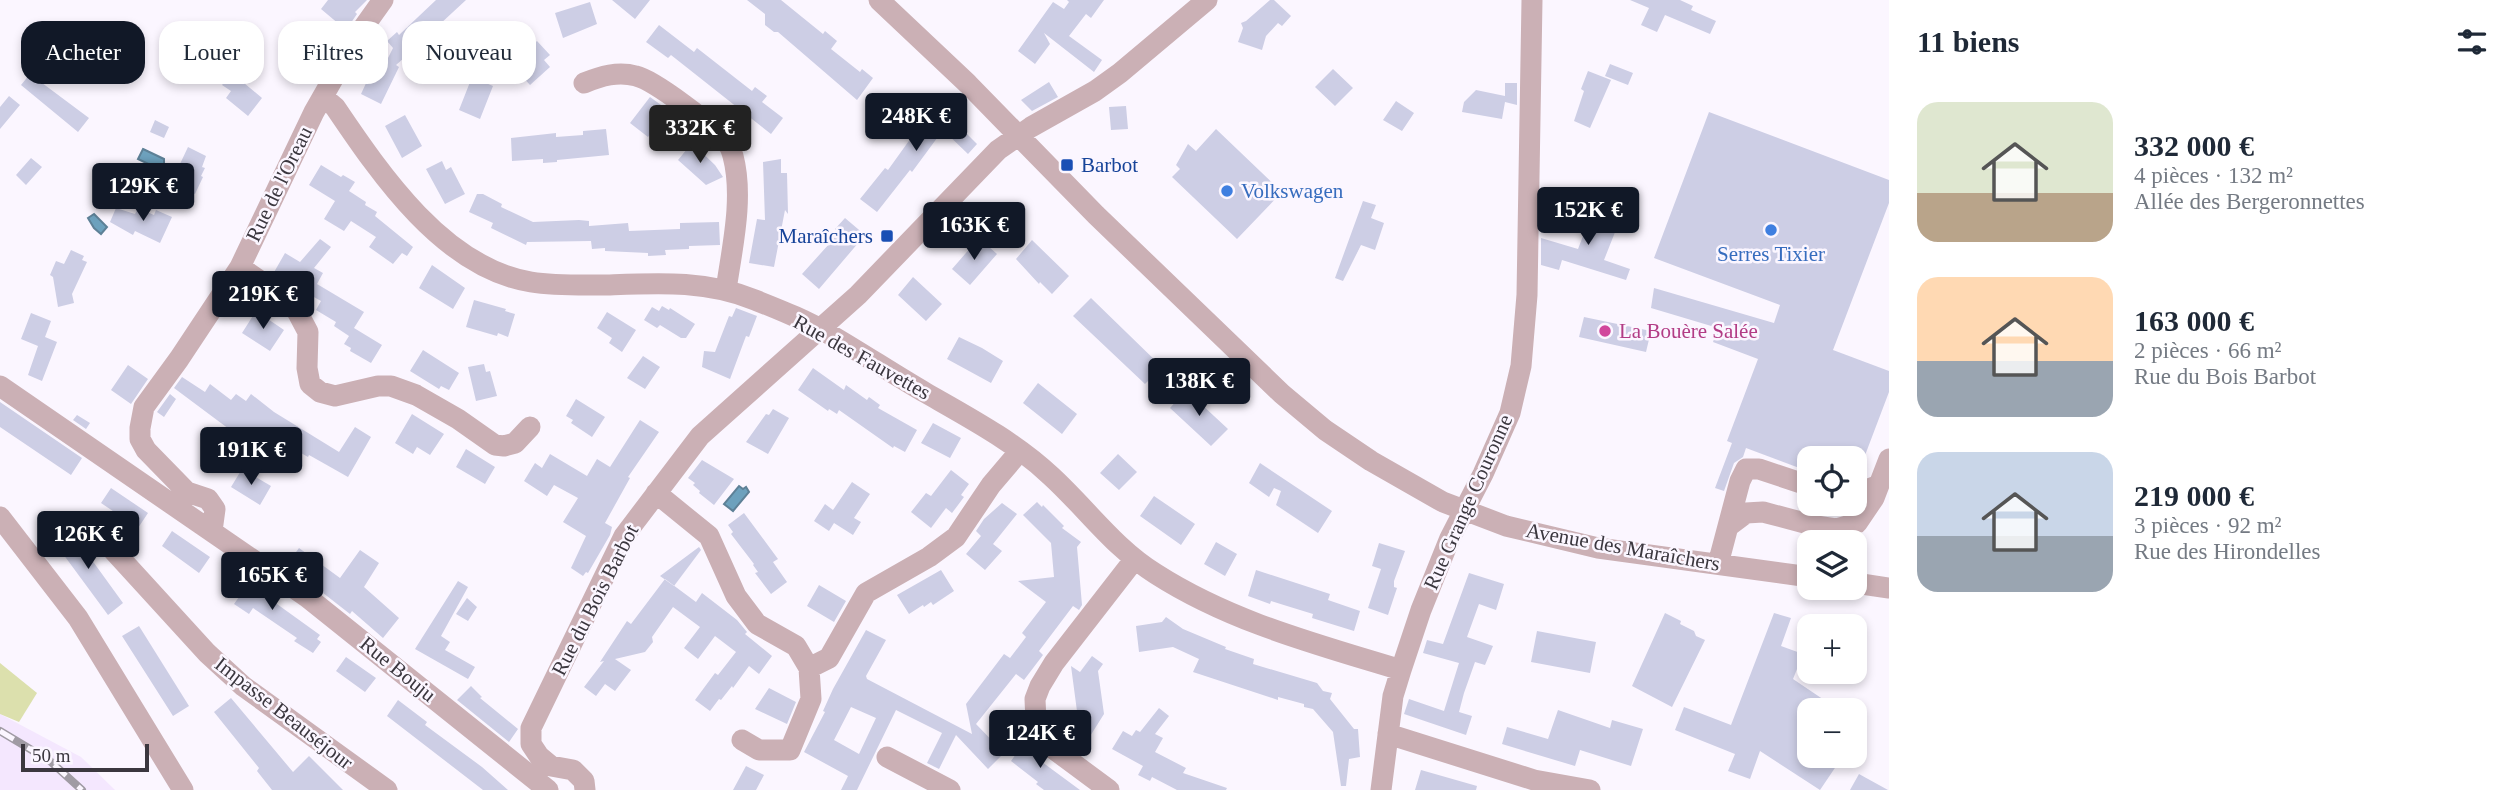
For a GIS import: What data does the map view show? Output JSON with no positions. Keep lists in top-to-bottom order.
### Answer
{
  "streets": {
    "street": [
      "Rue de l'Oreau",
      "Rue des Fauvettes",
      "Rue Grange Couronne",
      "Avenue des Maraîchers",
      "Rue du Bois Barbot",
      "Rue Bouju",
      "Impasse Beauséjour"
    ]
  },
  "crossings": [
    ["Rue de l'Oreau", "Rue des Fauvettes"],
    ["Rue de l'Oreau", "Rue Bouju"],
    ["Rue des Fauvettes", "Rue Grange Couronne"],
    ["Rue des Fauvettes", "Rue du Bois Barbot"],
    ["Rue Grange Couronne", "Avenue des Maraîchers"],
    ["Avenue des Maraîchers", "Rue du Bois Barbot"]
  ],
  "places": {
    "transit": ["Barbot", "Maraîchers"],
    "other": ["Volkswagen", "Serres Tixier", "La Bouère Salée"]
  },
  "scale_bar": "50 m",
  "page": {
    "heading": "11 biens",
    "chip": [
      "Acheter",
      "Louer",
      "Filtres",
      "Nouveau"
    ],
    "list": [
      {
        "name": "332 000 €",
        "note": "4 pièces · 132 m² · Allée des Bergeronnettes"
      },
      {
        "name": "163 000 €",
        "note": "2 pièces · 66 m² · Rue du Bois Barbot"
      },
      {
        "name": "219 000 €",
        "note": "3 pièces · 92 m² · Rue des Hirondelles"
      }
    ],
    "price": [
      "248K €",
      "332K €",
      "129K €",
      "152K €",
      "163K €",
      "219K €",
      "138K €",
      "191K €",
      "126K €",
      "165K €",
      "124K €"
    ],
    "map_buttons": ["+", "−"],
    "scale": "50 m"
  }
}
